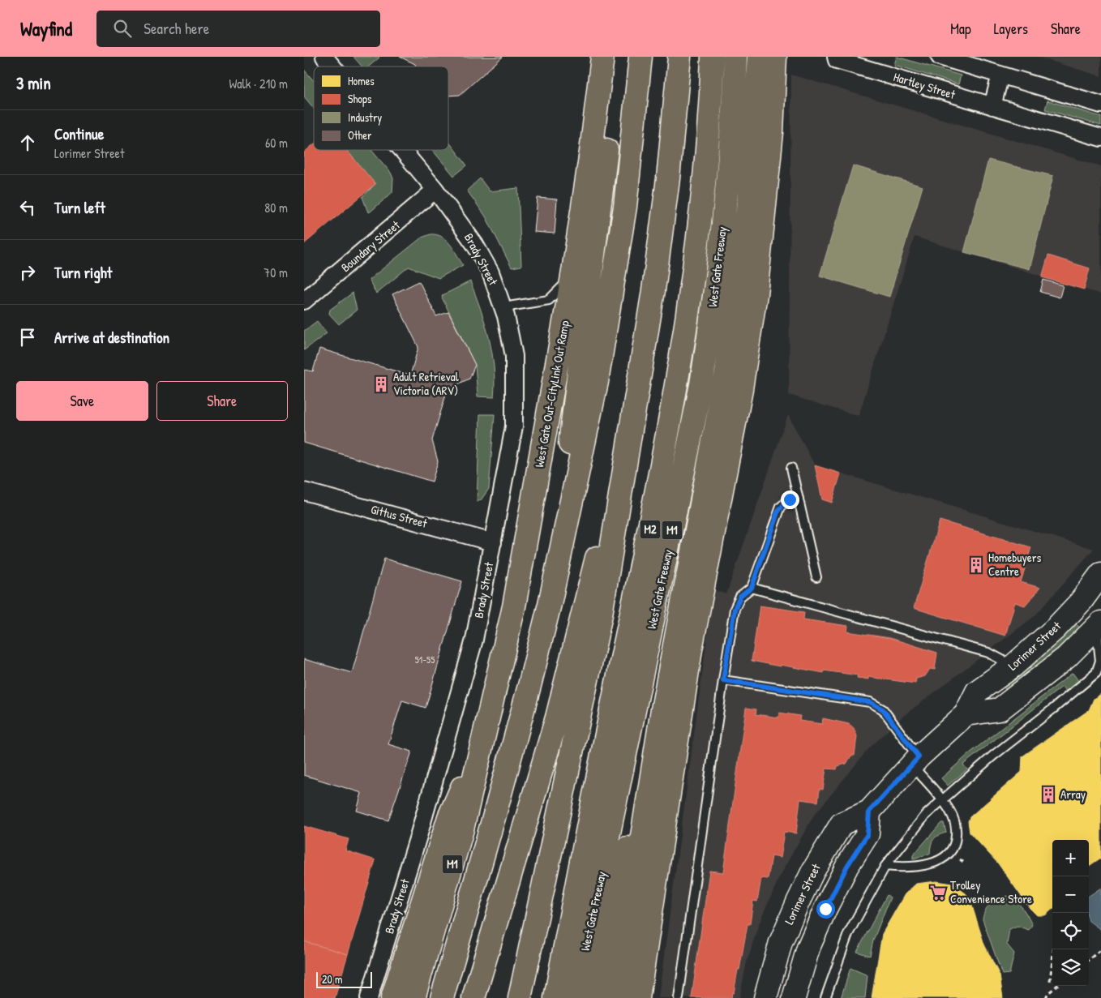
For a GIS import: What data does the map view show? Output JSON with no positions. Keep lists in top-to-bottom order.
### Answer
{
  "streets": {
    "highway": [
      "West Gate Freeway",
      "West Gate Out-CityLink Out Ramp",
      "M2",
      "M1"
    ],
    "main road": ["Lorimer Street"],
    "street": [
      "Hartley Street",
      "Boundary Street",
      "Brady Street",
      "Gittus Street"
    ]
  },
  "crossings": [
    ["Boundary Street", "Brady Street"],
    ["Brady Street", "Gittus Street"],
    ["West Gate Out-CityLink Out Ramp", "M1"]
  ],
  "places": {
    "building": ["Adult Retrieval Victoria (ARV)", "Homebuyers Centre", "Array"],
    "supermarket": ["Trolley Convenience Store"]
  },
  "house_numbers": ["51-55"],
  "legend": [
    "Homes",
    "Shops",
    "Industry",
    "Other"
  ],
  "scale_bar": "20 m",
  "page": {
    "header": "Wayfind",
    "search": "Search here",
    "nav": ["Map", "Layers", "Share"],
    "heading": ["3 min", "Walk · 210 m"],
    "list": [
      ["Continue", "Lorimer Street", "60 m"],
      ["Turn left", "80 m"],
      ["Turn right", "70 m"],
      "Arrive at destination"
    ],
    "buttons": ["Save", "Share"],
    "map_buttons": ["+", "−"],
    "scale": "20 m"
  }
}
